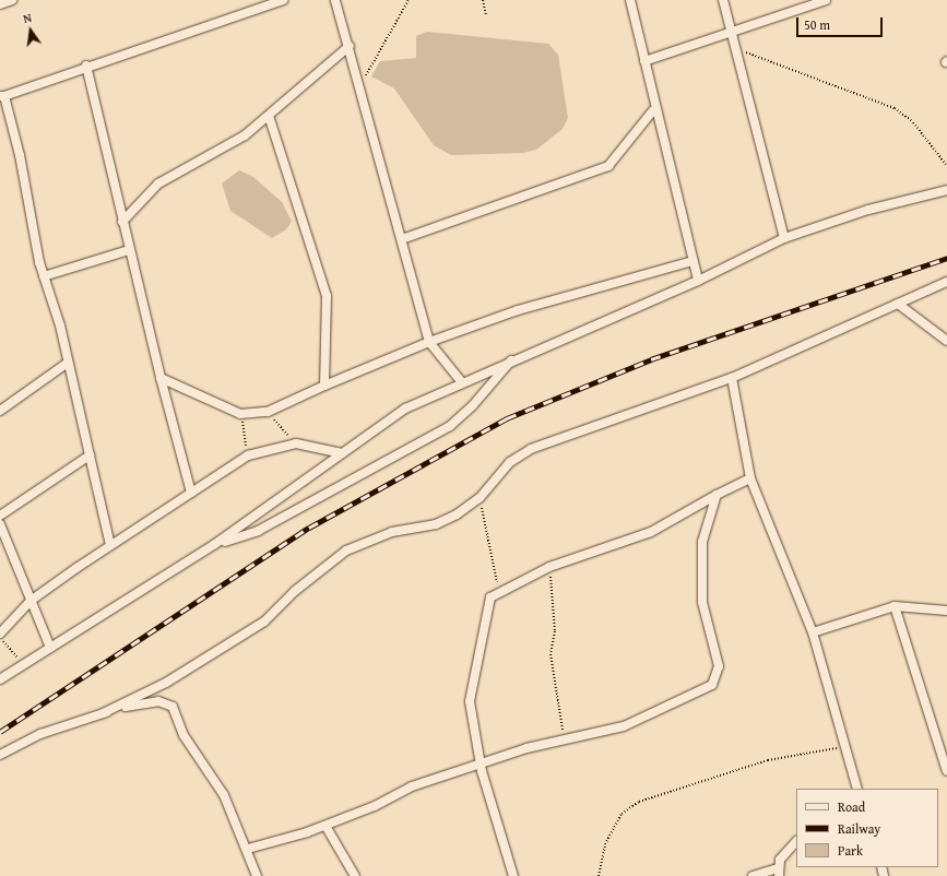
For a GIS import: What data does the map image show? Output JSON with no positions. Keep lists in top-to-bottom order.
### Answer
{
  "legend": ["Road", "Railway", "Park"],
  "scale_bar": "50 m",
  "north": "top"
}
